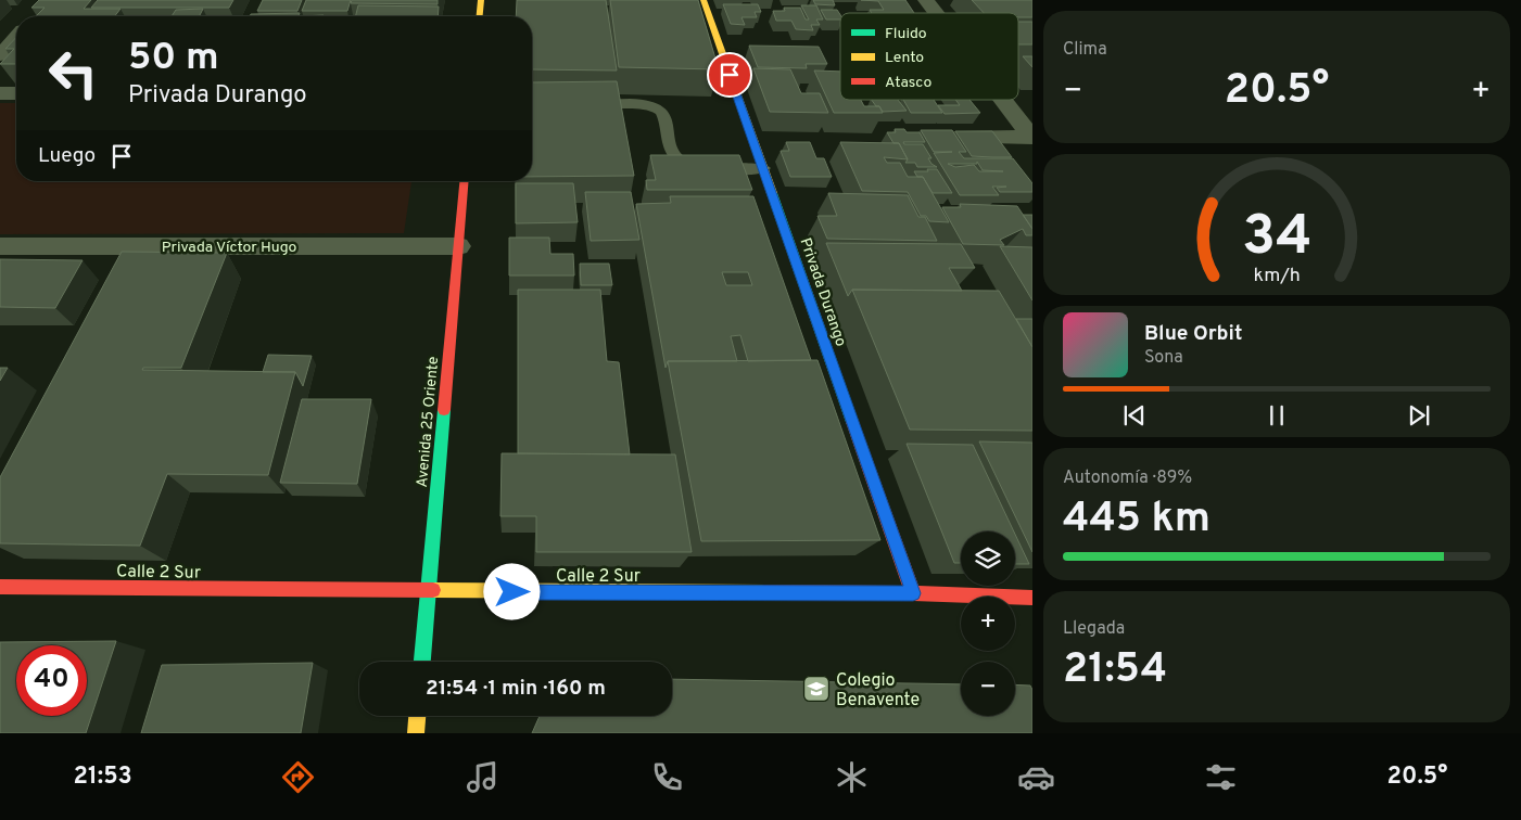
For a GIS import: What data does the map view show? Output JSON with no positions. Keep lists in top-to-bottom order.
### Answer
{
  "streets": {
    "street": [
      "Privada Víctor Hugo",
      "Privada Durango",
      "Avenida 25 Oriente",
      "Calle 2 Sur"
    ]
  },
  "crossings": [
    ["Privada Víctor Hugo", "Avenida 25 Oriente"],
    ["Privada Durango", "Calle 2 Sur"],
    ["Avenida 25 Oriente", "Calle 2 Sur"]
  ],
  "places": {
    "school or university": ["Colegio Benavente"]
  },
  "legend": ["Fluido", "Lento", "Atasco"],
  "page": {
    "tile": [
      "Clima",
      ["Autonomía · 89%", "445 km"],
      ["Llegada", "21:54"]
    ],
    "turn": ["50 m", "Privada Durango"],
    "heat": ["−", "20.5°", "+"],
    "then": "Luego",
    "song": ["Blue Orbit", "Sona"],
    "map_buttons": ["+", "−"],
    "limit": "40",
    "trip": "21:54 · 1 min · 160 m",
    "tabs": ["21:53", "20.5°"],
    "gauge": ["34", "km/h"]
  }
}
